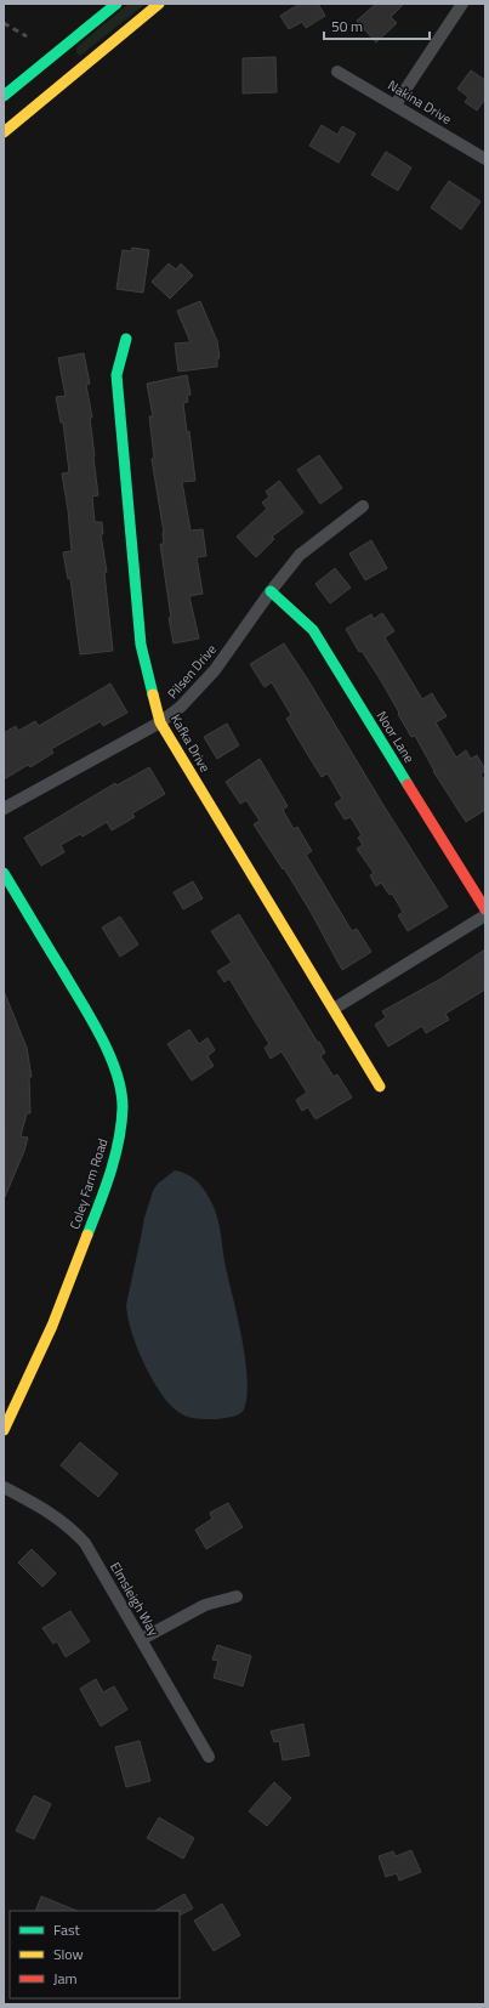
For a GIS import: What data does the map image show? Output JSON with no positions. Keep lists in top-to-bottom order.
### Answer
{
  "streets": {
    "main road": ["Noor Lane", "Kafka Drive", "Coley Farm Road"],
    "street": ["Nakina Drive", "Pilsen Drive", "Elmsleigh Way"]
  },
  "crossings": [
    ["Pilsen Drive", "Noor Lane"],
    ["Pilsen Drive", "Kafka Drive"]
  ],
  "legend": ["Fast", "Slow", "Jam"],
  "scale_bar": "50 m"
}
